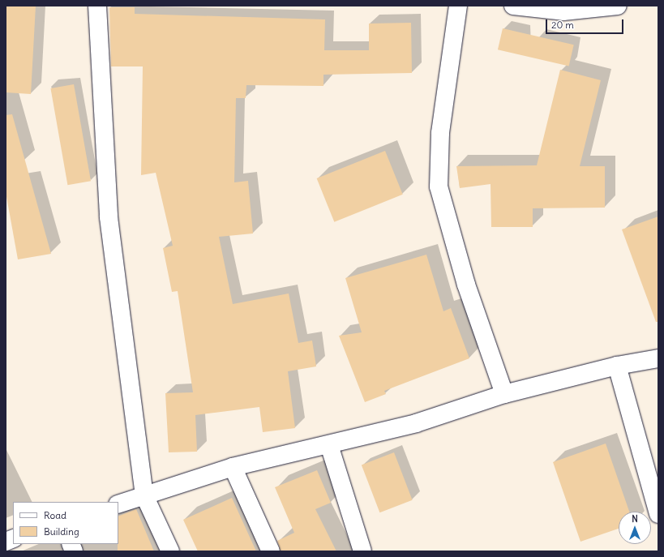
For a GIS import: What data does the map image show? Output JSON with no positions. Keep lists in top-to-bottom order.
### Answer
{
  "legend": ["Road", "Building"],
  "scale_bar": "20 m",
  "north": "top"
}
